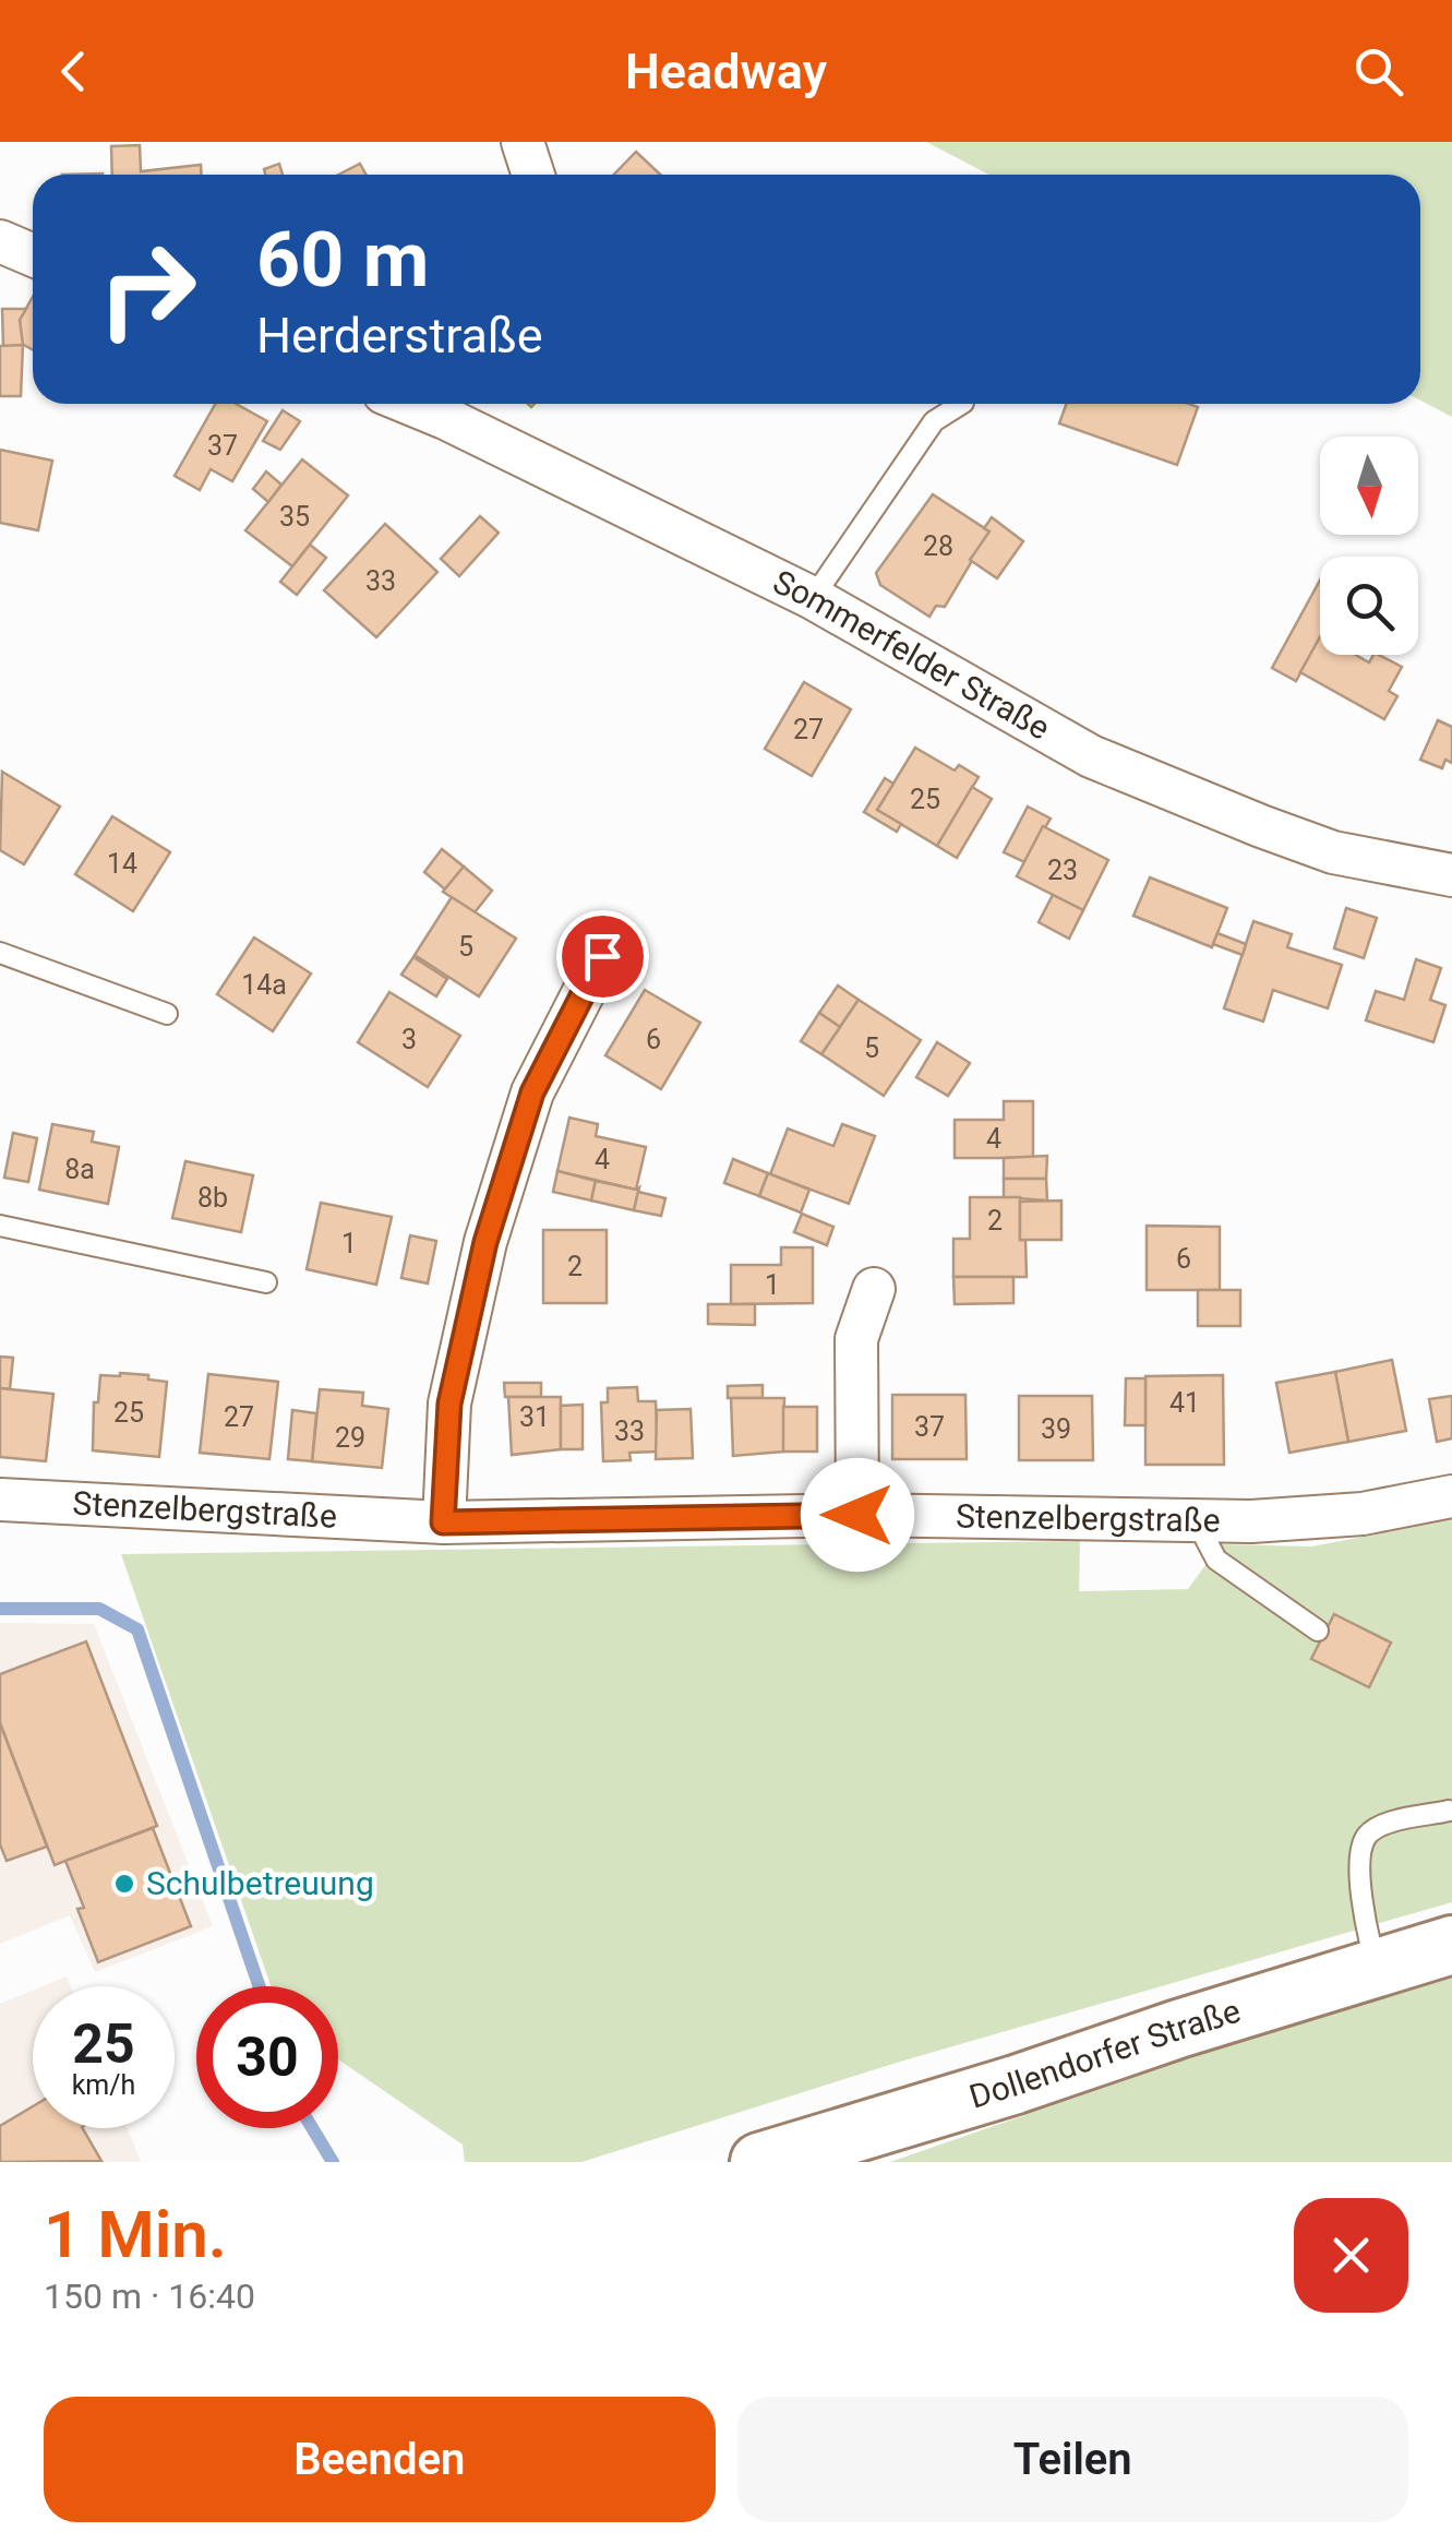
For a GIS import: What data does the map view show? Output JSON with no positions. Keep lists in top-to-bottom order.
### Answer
{
  "streets": {
    "main road": ["Dollendorfer Straße"],
    "street": ["Sommerfelder Straße", "Stenzelbergstraße"]
  },
  "places": ["Schulbetreuung"],
  "house_numbers": [
    "37",
    "35",
    "28",
    "33",
    "27",
    "25",
    "14",
    "23",
    "5",
    "14a",
    "3",
    "6",
    "5",
    "4",
    "4",
    "8a",
    "8b",
    "2",
    "1",
    "6",
    "2",
    "1",
    "41",
    "25",
    "27",
    "31",
    "37",
    "39",
    "33",
    "29"
  ],
  "north": "bottom",
  "page": {
    "header": "Headway",
    "turn": ["60 m", "Herderstraße"],
    "speed": "25 km/h",
    "limit": "30",
    "heading": ["1 Min.", "150 m · 16:40"],
    "buttons": ["Beenden", "Teilen"]
  }
}
